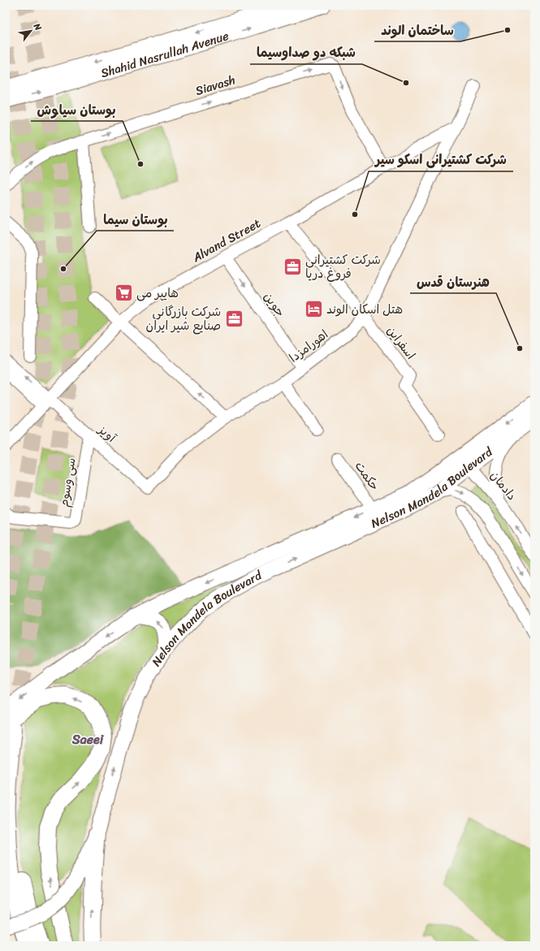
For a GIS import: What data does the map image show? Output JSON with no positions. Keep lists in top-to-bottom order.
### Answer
{
  "streets": {
    "main road": ["Shahid Nasrullah Avenue", "Nelson Mandela Boulevard"],
    "street": [
      "Siavash",
      "Alvand Street",
      "جوین",
      "اسفراین",
      "اهورامزدا",
      "آویز",
      "حکمت",
      "سی وسوم",
      "دادمان"
    ]
  },
  "crossings": [
    ["Siavash", "Alvand Street"],
    ["Alvand Street", "جوین"],
    ["Alvand Street", "اهورامزدا"],
    ["Alvand Street", "آویز"],
    ["جوین", "اهورامزدا"],
    ["اسفراین", "اهورامزدا"],
    ["اهورامزدا", "آویز"],
    ["آویز", "سی وسوم"],
    ["حکمت", "Nelson Mandela Boulevard"],
    ["دادمان", "Nelson Mandela Boulevard"]
  ],
  "one_way": ["Siavash"],
  "districts": ["Saeei"],
  "places": {
    "other": [
      "ساختمان الوند",
      "شبکه دو صداوسیما",
      "بوستان سیاوش",
      "شرکت کشتیرانی اسکو سیر",
      "بوستان سیما",
      "هنرستان قدس"
    ],
    "office": ["شرکت کشتیرانی فروغ دریا", "شرکت بازرگانی صنایع شیر ایران"],
    "supermarket": ["هایپر می"],
    "hotel": ["هتل اسکان الوند"]
  },
  "north": "top right"
}
